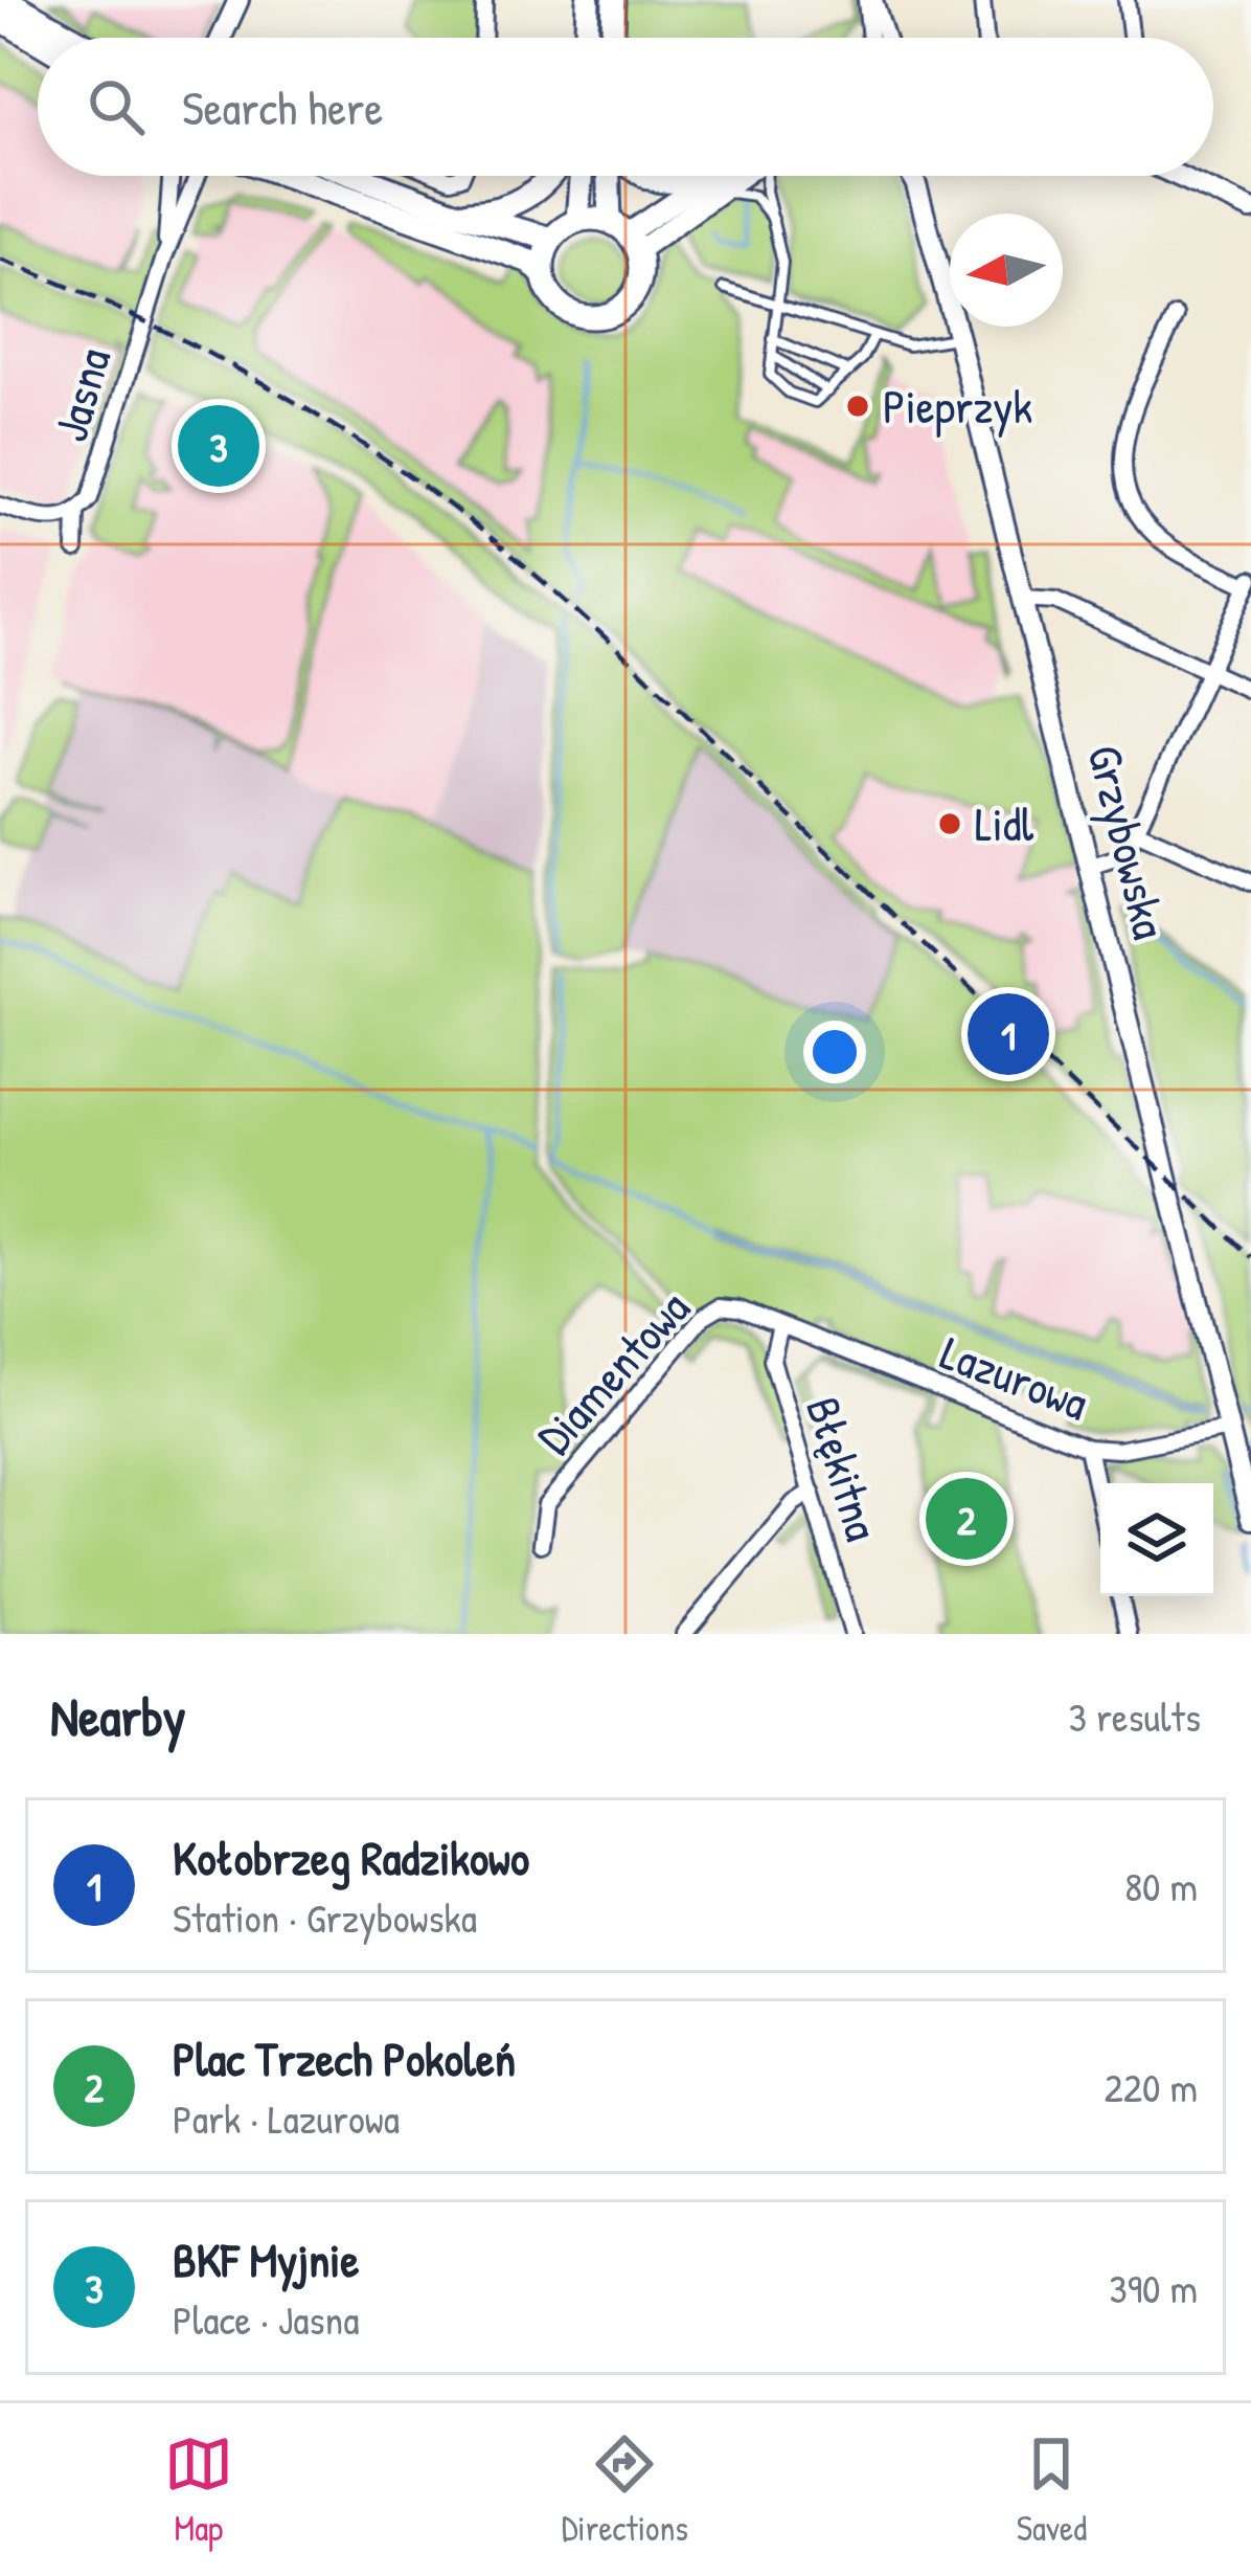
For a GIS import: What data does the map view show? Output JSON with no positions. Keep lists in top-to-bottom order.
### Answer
{
  "streets": {
    "street": [
      "Jasna",
      "Grzybowska",
      "Diamentowa",
      "Lazurowa",
      "Błękitna"
    ]
  },
  "crossings": [
    ["Grzybowska", "Lazurowa"],
    ["Diamentowa", "Lazurowa"],
    ["Diamentowa", "Błękitna"],
    ["Lazurowa", "Błękitna"]
  ],
  "places": ["Pieprzyk", "Lidl"],
  "north": "left",
  "page": {
    "search": "Search here",
    "pins": ["3", "1", "2"],
    "heading": ["Nearby", "3 results"],
    "list": [
      {
        "mark": "1",
        "name": "Kołobrzeg Radzikowo",
        "note": "Station · Grzybowska",
        "value": "80 m"
      },
      {
        "mark": "2",
        "name": "Plac Trzech Pokoleń",
        "note": "Park · Lazurowa",
        "value": "220 m"
      },
      {
        "mark": "3",
        "name": "BKF Myjnie",
        "note": "Place · Jasna",
        "value": "390 m"
      }
    ],
    "nav": ["Map", "Directions", "Saved"]
  }
}
